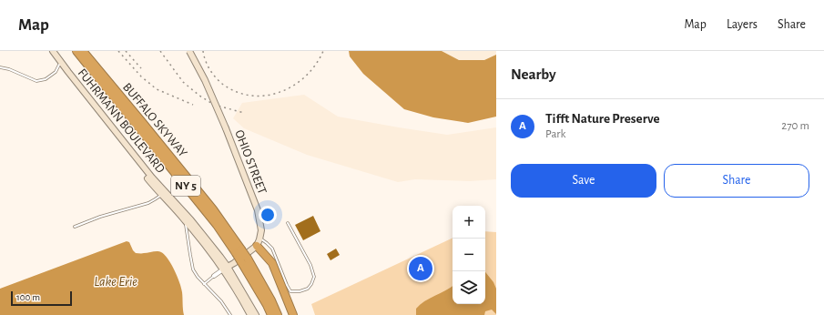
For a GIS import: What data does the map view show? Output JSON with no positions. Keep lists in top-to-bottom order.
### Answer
{
  "streets": {
    "highway": ["BUFFALO SKYWAY", "NY 5"],
    "street": ["FUHRMANN BOULEVARD", "OHIO STREET"]
  },
  "water": ["Lake Erie"],
  "scale_bar": "100 m",
  "page": {
    "header": "Map",
    "nav": ["Map", "Layers", "Share"],
    "heading": "Nearby",
    "list": [
      {
        "mark": "A",
        "name": "Tifft Nature Preserve",
        "note": "Park",
        "value": "270 m"
      }
    ],
    "buttons": ["Save", "Share"],
    "map_buttons": ["+", "−"],
    "pins": "A",
    "scale": "100 m"
  }
}
